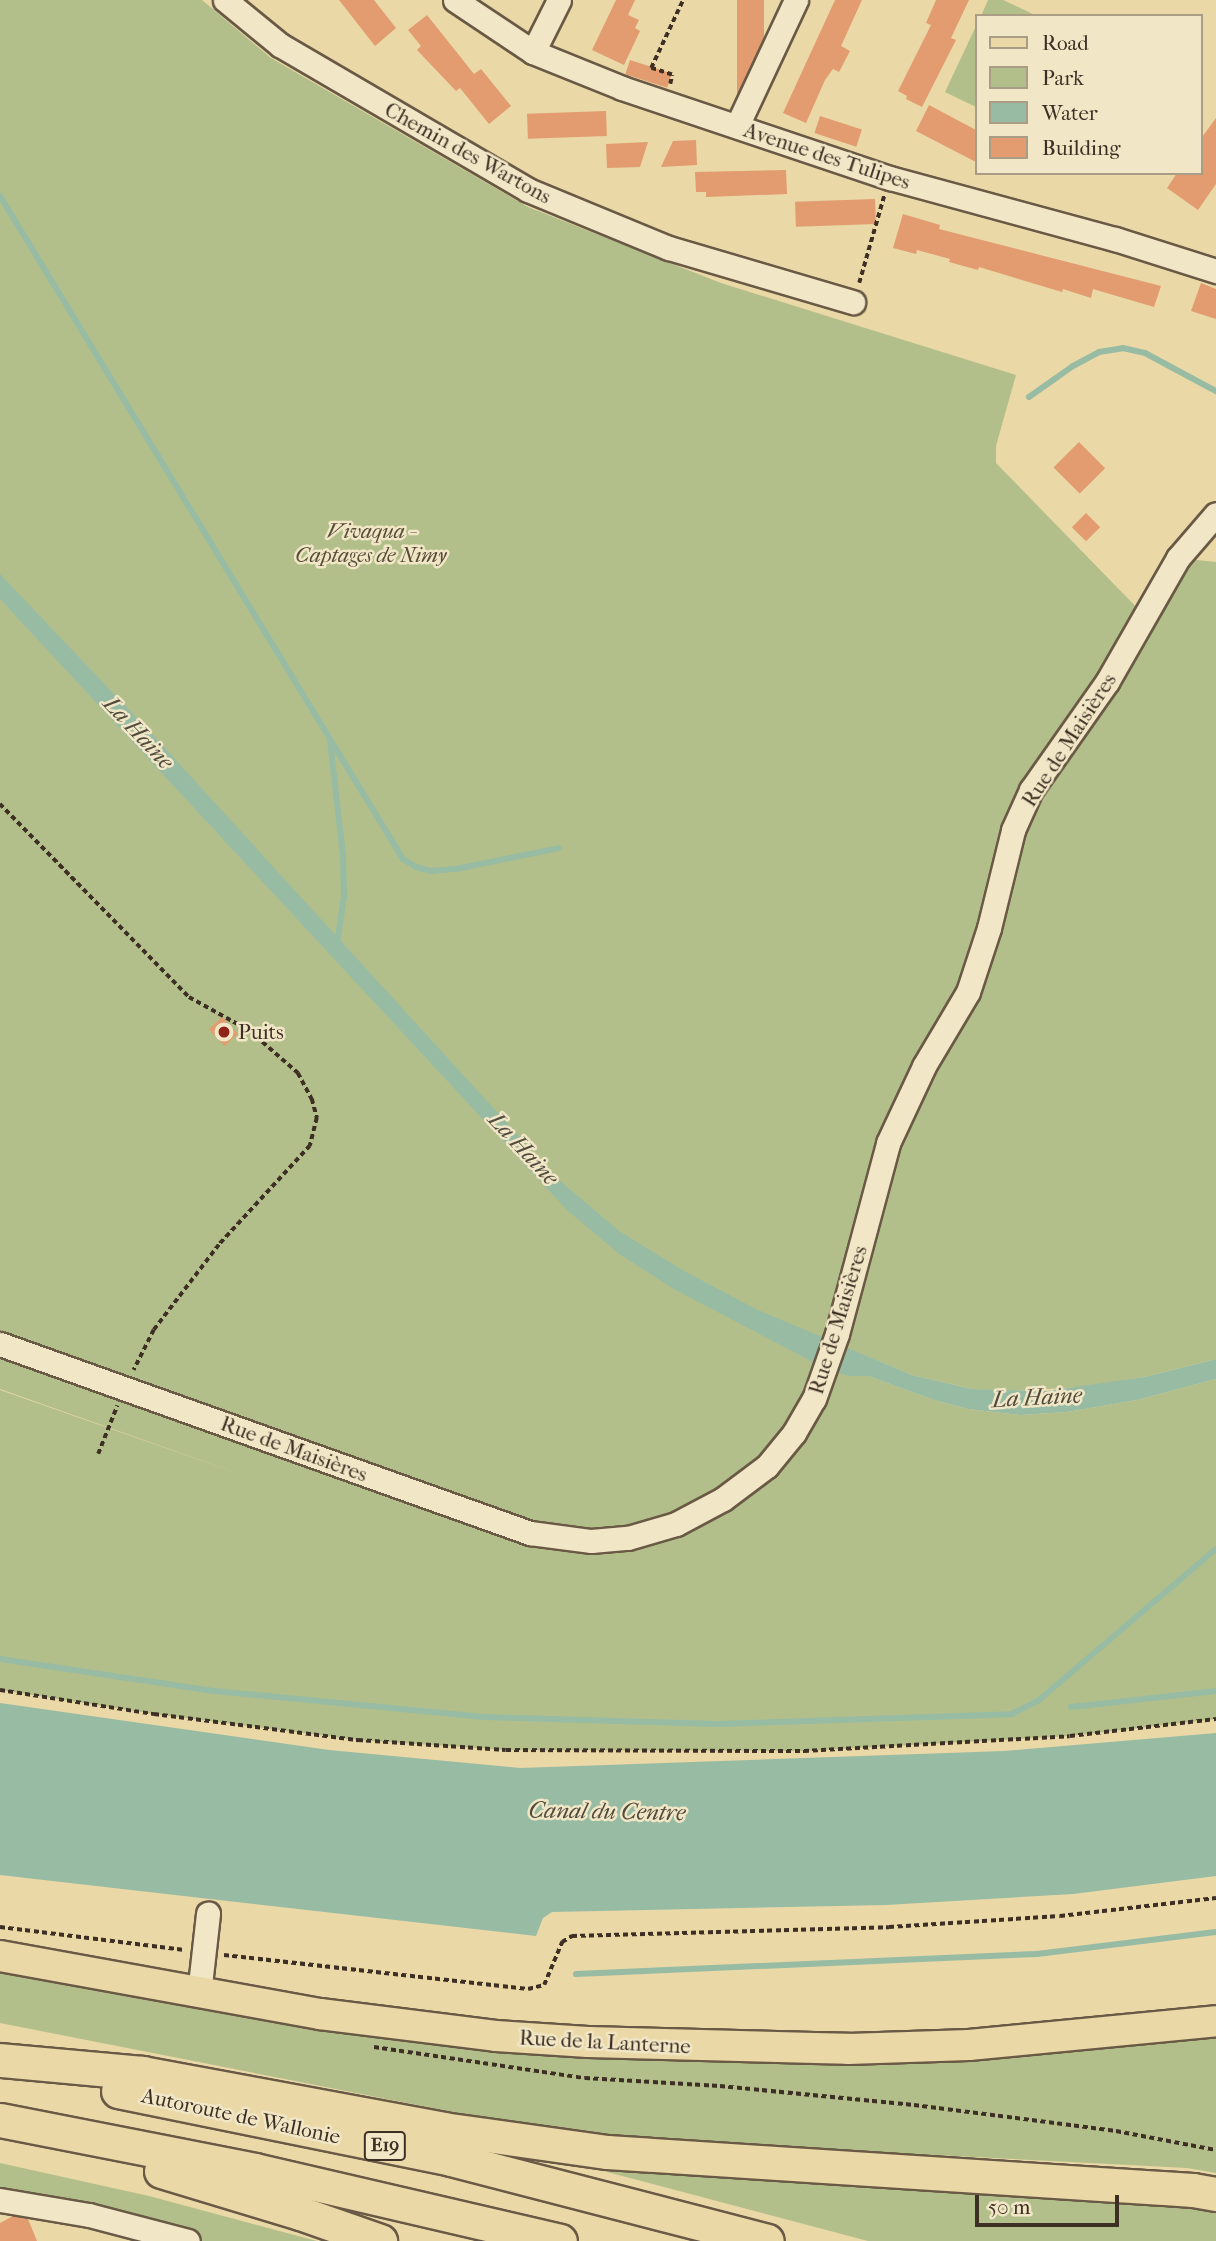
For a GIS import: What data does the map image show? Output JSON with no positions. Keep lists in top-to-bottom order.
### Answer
{
  "streets": {
    "highway": ["Autoroute de Wallonie", "E19"],
    "main road": ["Rue de la Lanterne"],
    "street": ["Chemin des Wartons", "Avenue des Tulipes", "Rue de Maisières"]
  },
  "water": ["La Haine", "Canal du Centre"],
  "parks": ["Vivaqua - Captages de Nimy"],
  "places": ["Puits"],
  "legend": [
    "Road",
    "Park",
    "Water",
    "Building"
  ],
  "scale_bar": "50 m"
}
